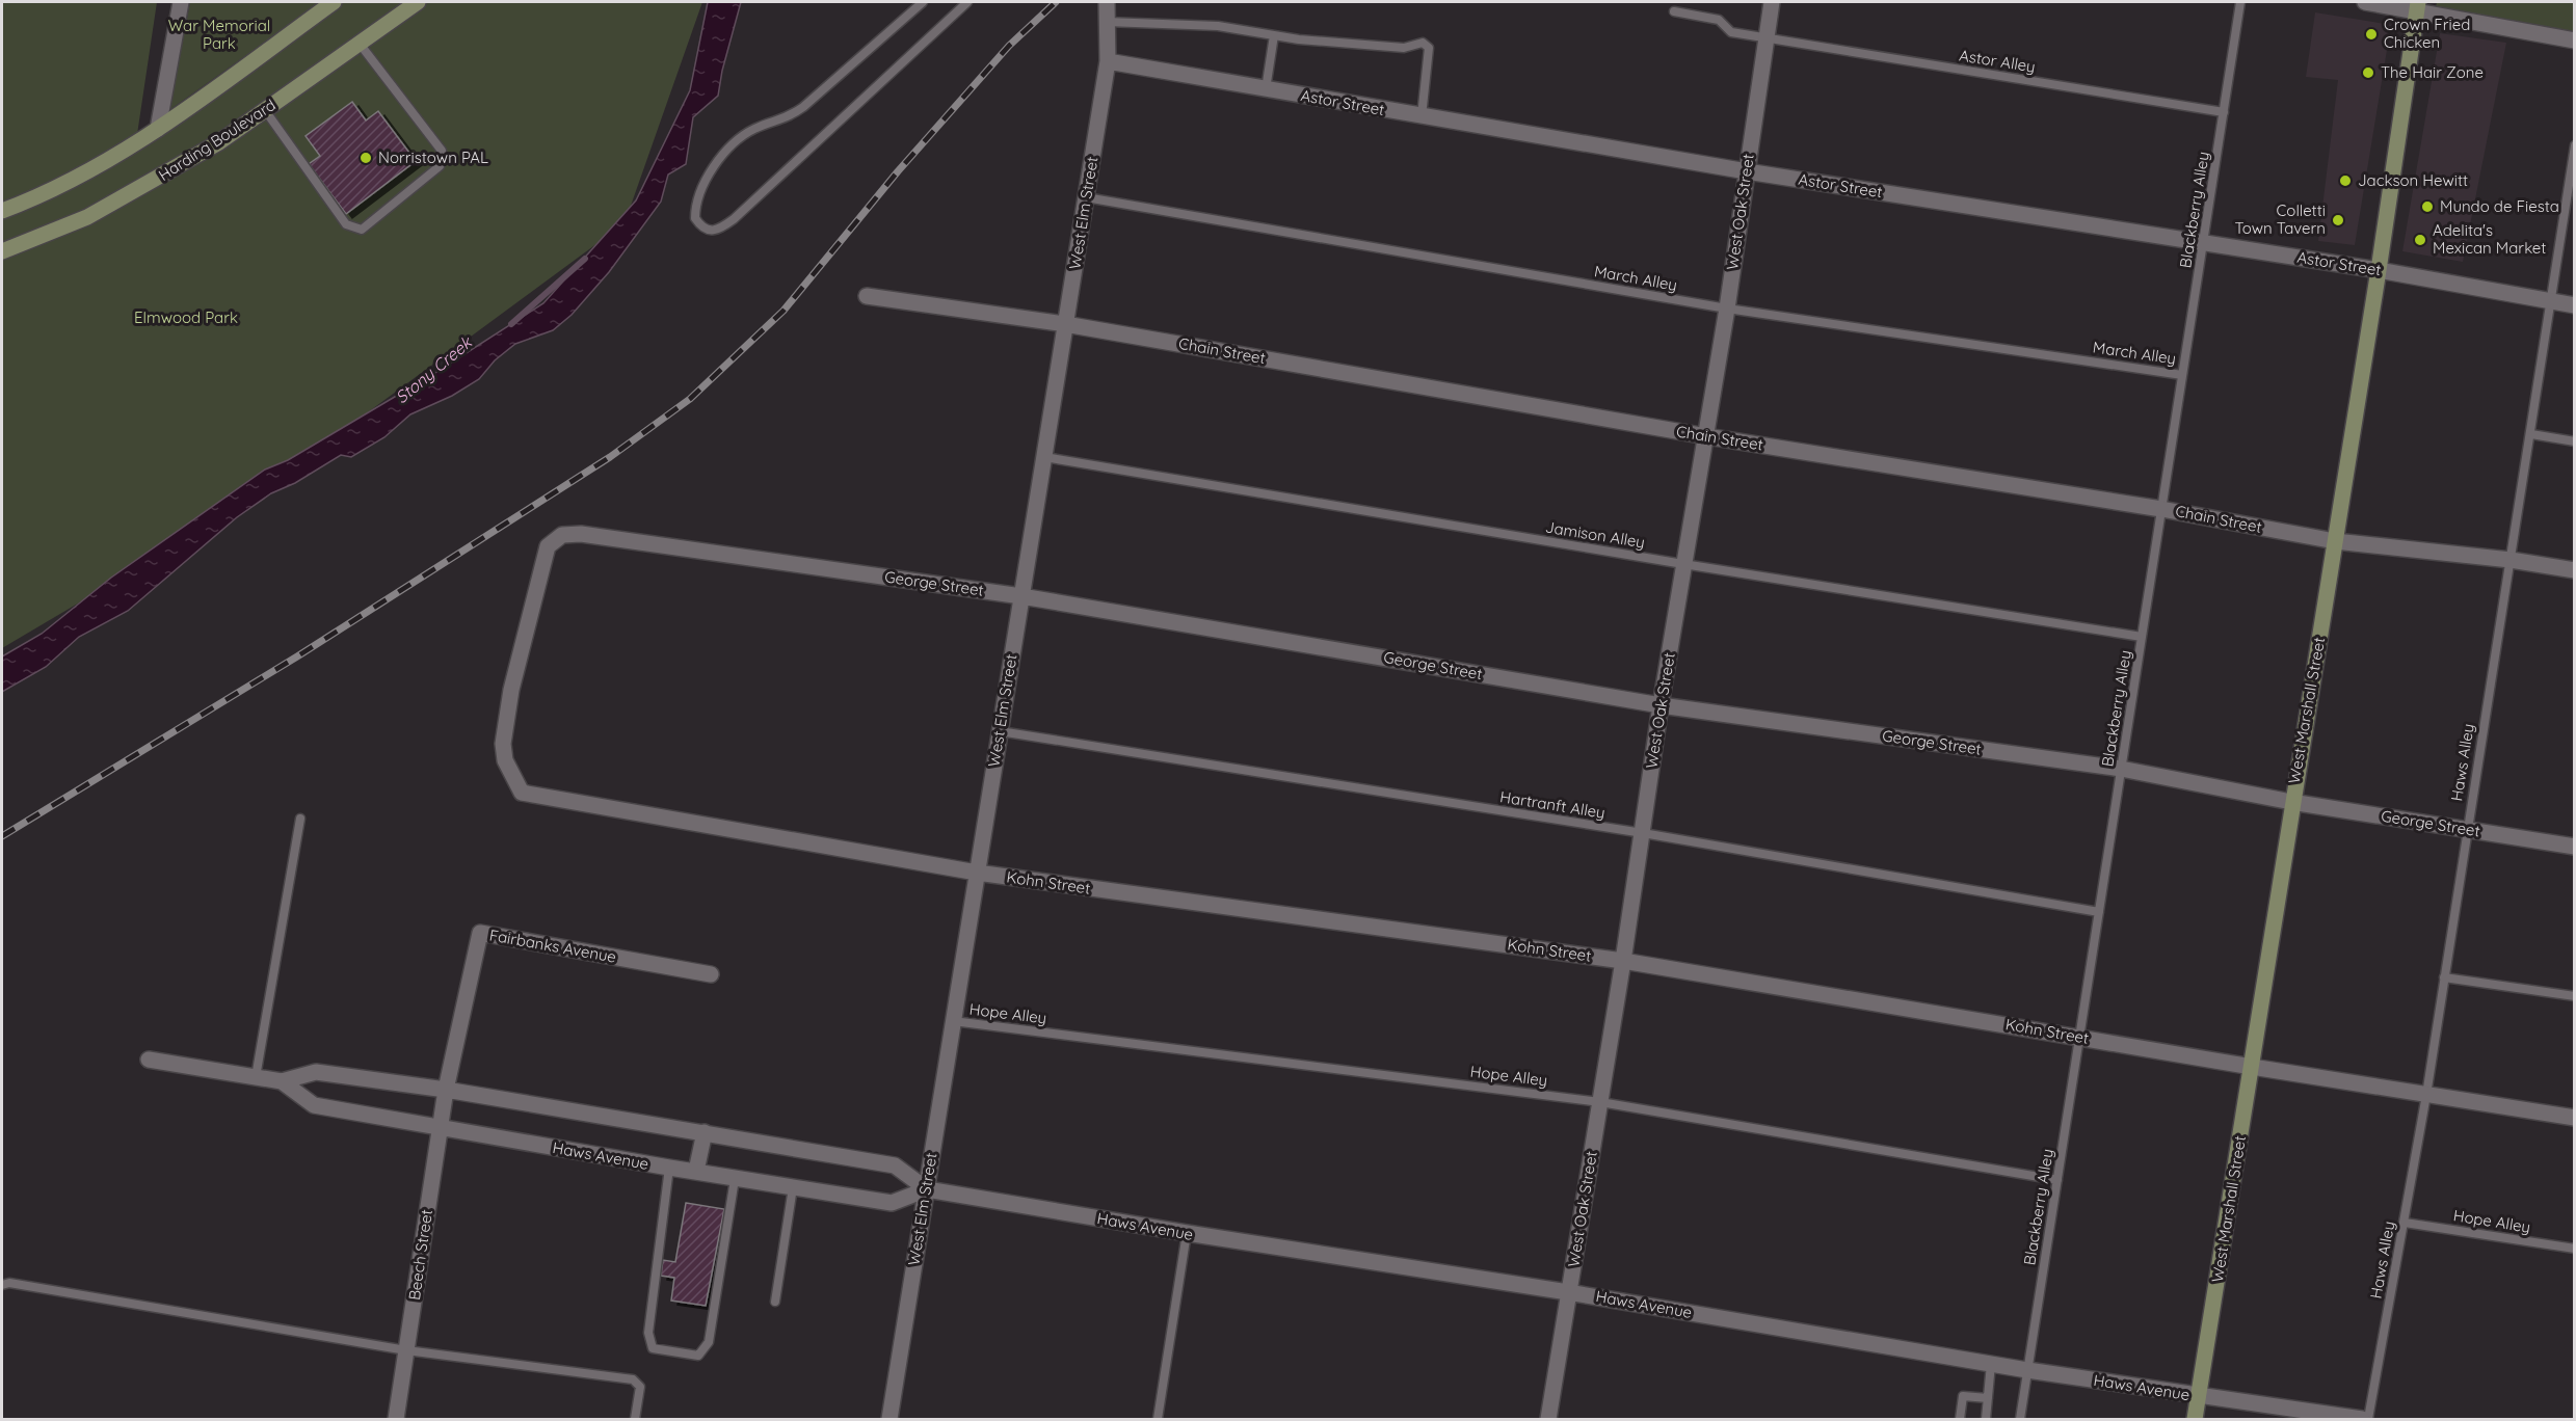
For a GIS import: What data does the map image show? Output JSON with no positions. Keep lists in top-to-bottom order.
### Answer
{
  "streets": {
    "street": [
      "Astor Street",
      "Harding Boulevard",
      "West Oak Street",
      "West Elm Street",
      "Chain Street",
      "George Street",
      "West Marshall Street",
      "Kohn Street",
      "Fairbanks Avenue",
      "Haws Avenue",
      "Beech Street"
    ],
    "lane": [
      "Astor Alley",
      "Blackberry Alley",
      "March Alley",
      "Jamison Alley",
      "Haws Alley",
      "Hartranft Alley",
      "Hope Alley"
    ]
  },
  "crossings": [
    ["Astor Alley", "Blackberry Alley"],
    ["Astor Alley", "West Oak Street"],
    ["Astor Street", "Blackberry Alley"],
    ["Astor Street", "West Oak Street"],
    ["Astor Street", "West Elm Street"],
    ["Astor Street", "West Marshall Street"],
    ["Astor Street", "Haws Alley"],
    ["Blackberry Alley", "March Alley"],
    ["Blackberry Alley", "Chain Street"],
    ["Blackberry Alley", "Jamison Alley"],
    ["Blackberry Alley", "George Street"],
    ["Blackberry Alley", "Hartranft Alley"],
    ["Blackberry Alley", "Kohn Street"],
    ["Blackberry Alley", "Hope Alley"],
    ["Blackberry Alley", "Haws Avenue"],
    ["West Oak Street", "March Alley"],
    ["West Oak Street", "Chain Street"],
    ["West Oak Street", "Jamison Alley"],
    ["West Oak Street", "George Street"],
    ["West Oak Street", "Hartranft Alley"],
    ["West Oak Street", "Kohn Street"],
    ["West Oak Street", "Hope Alley"],
    ["West Oak Street", "Haws Avenue"],
    ["West Elm Street", "March Alley"],
    ["West Elm Street", "Chain Street"],
    ["West Elm Street", "Jamison Alley"],
    ["West Elm Street", "George Street"],
    ["West Elm Street", "Hartranft Alley"],
    ["West Elm Street", "Kohn Street"],
    ["West Elm Street", "Hope Alley"],
    ["West Elm Street", "Haws Avenue"],
    ["Chain Street", "West Marshall Street"],
    ["Chain Street", "Haws Alley"],
    ["George Street", "West Marshall Street"],
    ["George Street", "Haws Alley"],
    ["George Street", "Kohn Street"],
    ["West Marshall Street", "Kohn Street"],
    ["West Marshall Street", "Haws Avenue"],
    ["Haws Alley", "Kohn Street"],
    ["Haws Alley", "Hope Alley"],
    ["Fairbanks Avenue", "Haws Avenue"],
    ["Fairbanks Avenue", "Beech Street"],
    ["Haws Avenue", "Beech Street"]
  ],
  "water": ["Stony Creek"],
  "parks": ["War Memorial Park", "Elmwood Park"],
  "places": [
    "Crown Fried Chicken",
    "The Hair Zone",
    "Norristown PAL",
    "Jackson Hewitt",
    "Mundo de Fiesta",
    "Colletti Town Tavern",
    "Adelita's Mexican Market"
  ]
}
